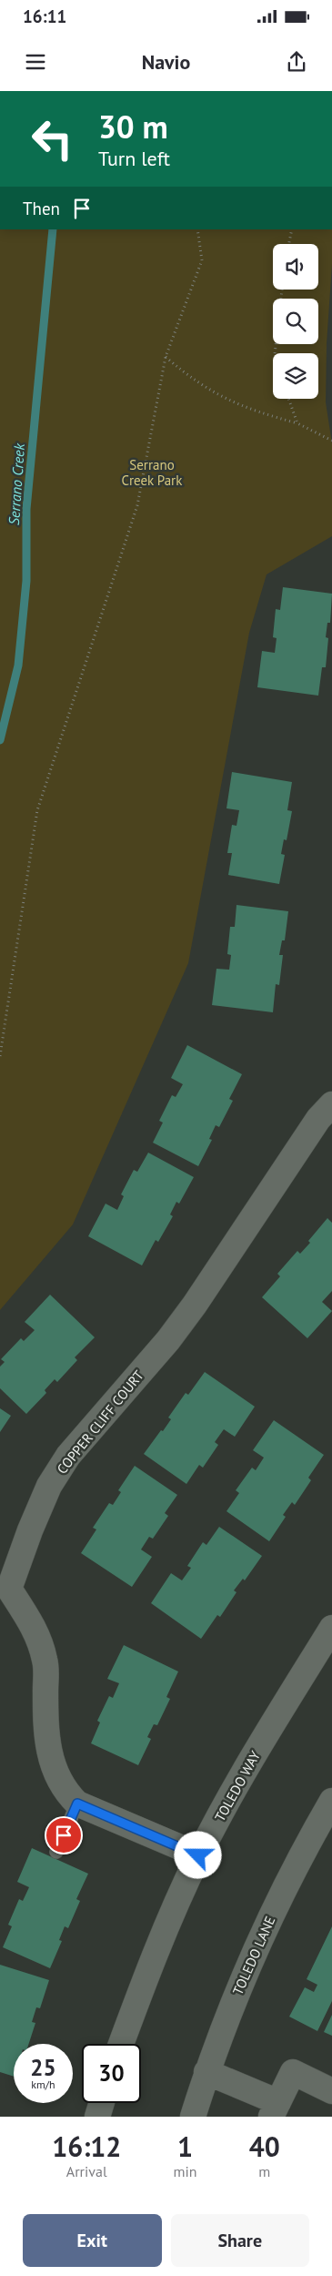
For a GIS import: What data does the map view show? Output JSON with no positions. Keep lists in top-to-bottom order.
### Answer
{
  "streets": {
    "street": ["COPPER CLIFF COURT", "TOLEDO WAY", "TOLEDO LANE"]
  },
  "crossings": [
    ["COPPER CLIFF COURT", "TOLEDO WAY"]
  ],
  "water": ["Serrano Creek"],
  "parks": ["Serrano Creek Park"],
  "page": {
    "status": "16:11",
    "header": "Navio",
    "turn": ["30 m", "Turn left"],
    "then": "Then",
    "speed": "25 km/h",
    "limit": "30",
    "eta": [
      "16:12",
      "Arrival",
      "1",
      "min",
      "40",
      "m"
    ],
    "buttons": ["Exit", "Share"]
  }
}
